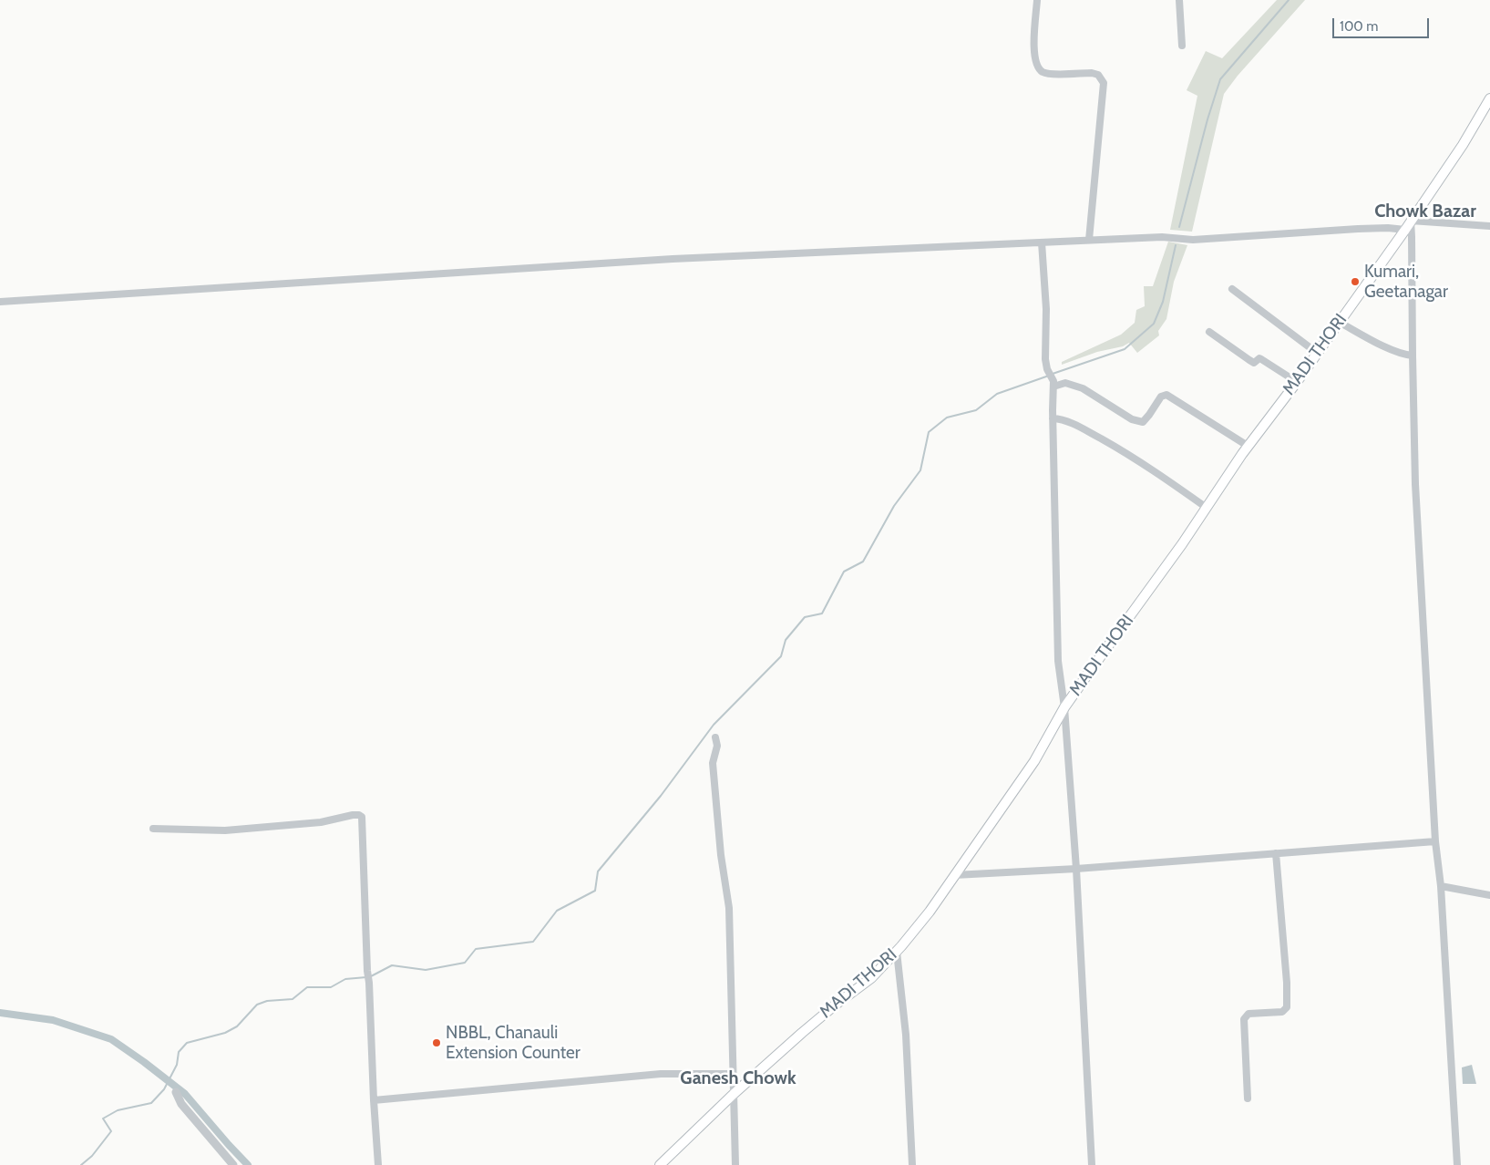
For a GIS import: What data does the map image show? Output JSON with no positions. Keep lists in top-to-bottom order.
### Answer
{
  "streets": {
    "main road": ["MADI THORI"]
  },
  "districts": ["Chowk Bazar", "Ganesh Chowk"],
  "places": ["Kumari, Geetanagar", "NBBL, Chanauli Extension Counter"],
  "scale_bar": "100 m"
}
